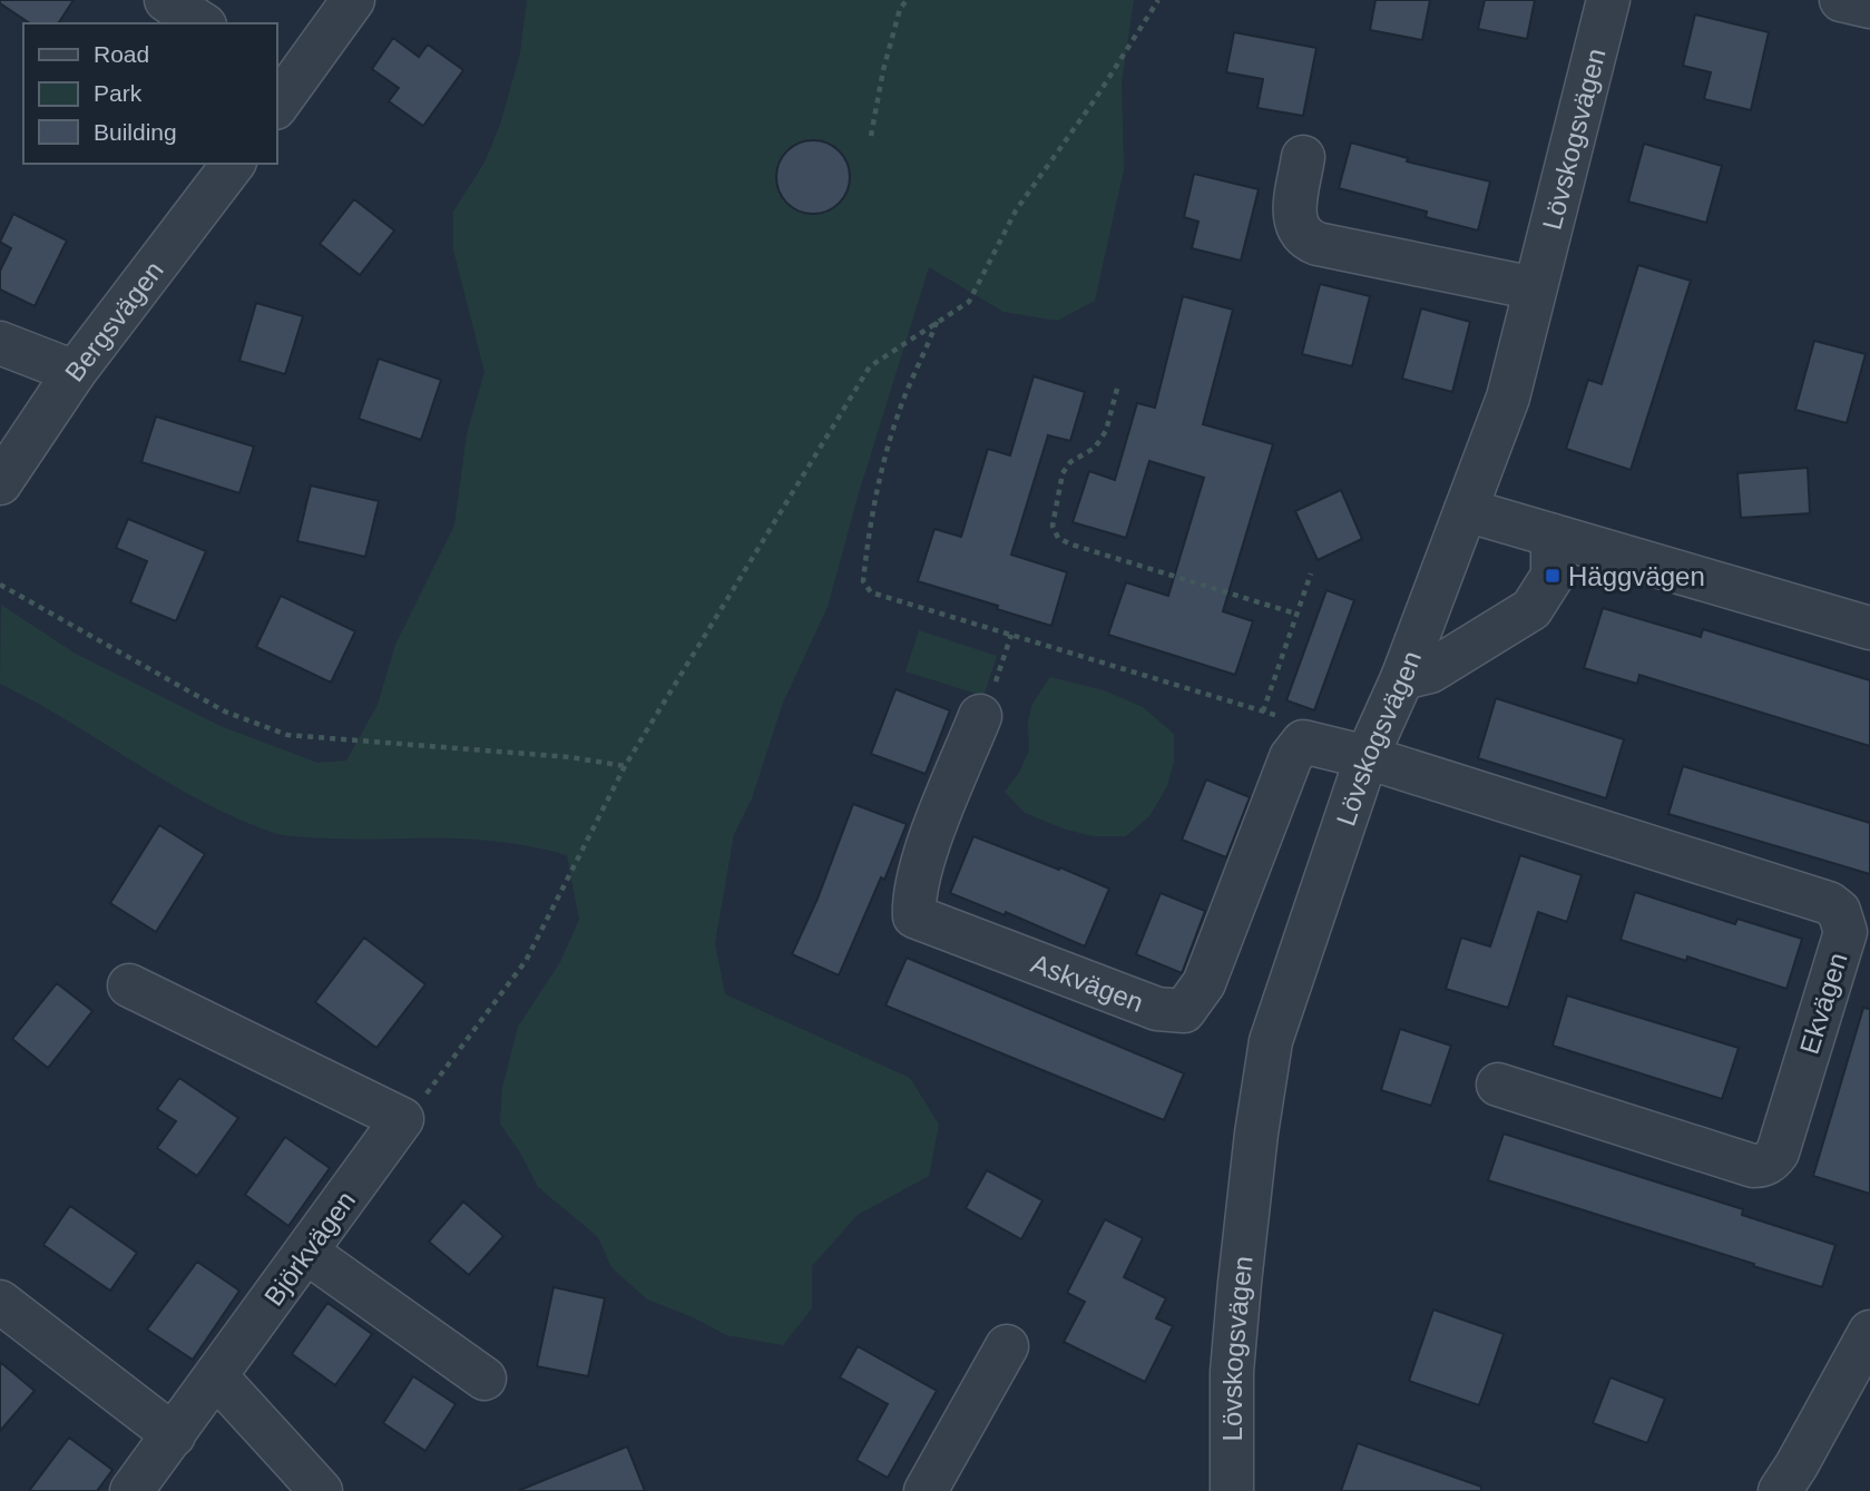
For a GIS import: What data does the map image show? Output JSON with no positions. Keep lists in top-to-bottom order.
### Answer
{
  "streets": {
    "street": [
      "Lövskogsvägen",
      "Bergsvägen",
      "Askvägen",
      "Ekvägen",
      "Björkvägen"
    ]
  },
  "crossings": [
    ["Lövskogsvägen", "Ekvägen"]
  ],
  "places": {
    "transit": ["Häggvägen"]
  },
  "legend": ["Road", "Park", "Building"]
}
